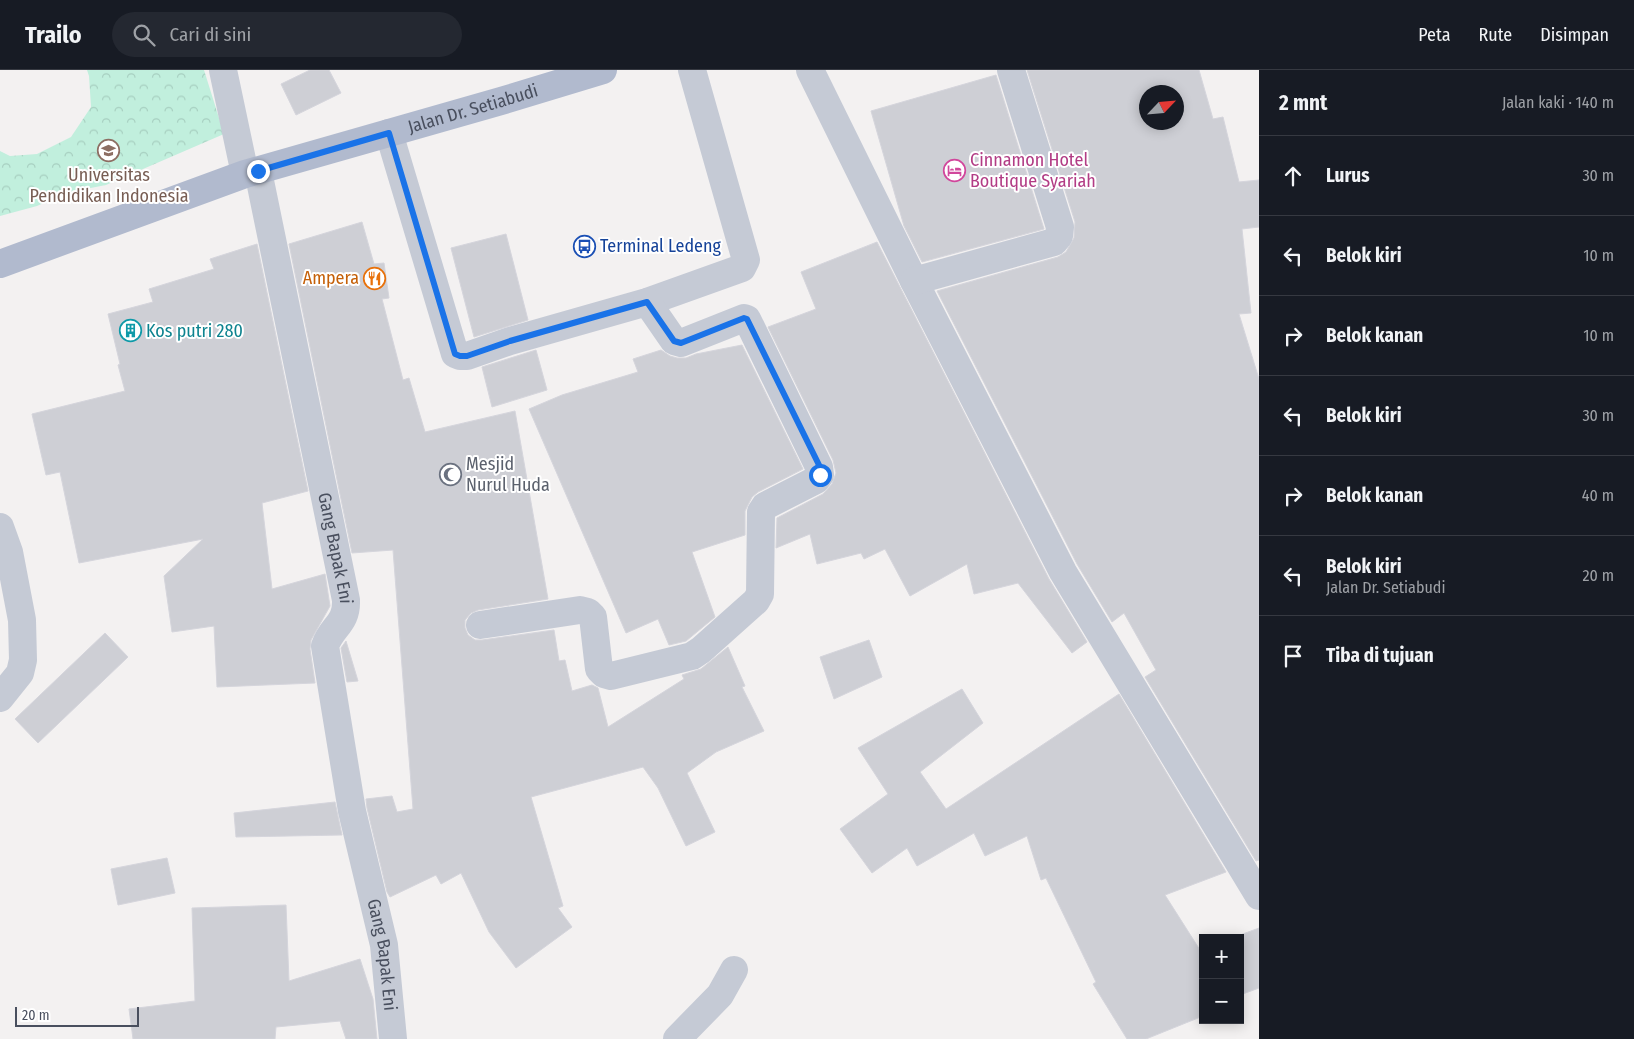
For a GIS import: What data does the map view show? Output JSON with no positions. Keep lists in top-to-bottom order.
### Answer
{
  "streets": {
    "main road": ["Jalan Dr. Setiabudi"],
    "street": ["Gang Bapak Eni"]
  },
  "crossings": [
    ["Jalan Dr. Setiabudi", "Gang Bapak Eni"]
  ],
  "places": {
    "school or university": ["Universitas Pendidikan Indonesia"],
    "hotel": ["Cinnamon Hotel Boutique Syariah"],
    "bus stop": ["Terminal Ledeng"],
    "restaurant": ["Ampera"],
    "building": ["Kos putri 280"],
    "mosque": ["Mesjid Nurul Huda"]
  },
  "scale_bar": "20 m",
  "north": "top right",
  "page": {
    "header": "Trailo",
    "search": "Cari di sini",
    "nav": ["Peta", "Rute", "Disimpan"],
    "heading": ["2 mnt", "Jalan kaki · 140 m"],
    "list": [
      ["Lurus", "30 m"],
      ["Belok kiri", "10 m"],
      ["Belok kanan", "10 m"],
      ["Belok kiri", "30 m"],
      ["Belok kanan", "40 m"],
      ["Belok kiri", "Jalan Dr. Setiabudi", "20 m"],
      "Tiba di tujuan"
    ],
    "map_buttons": ["+", "−"],
    "scale": "20 m"
  }
}
